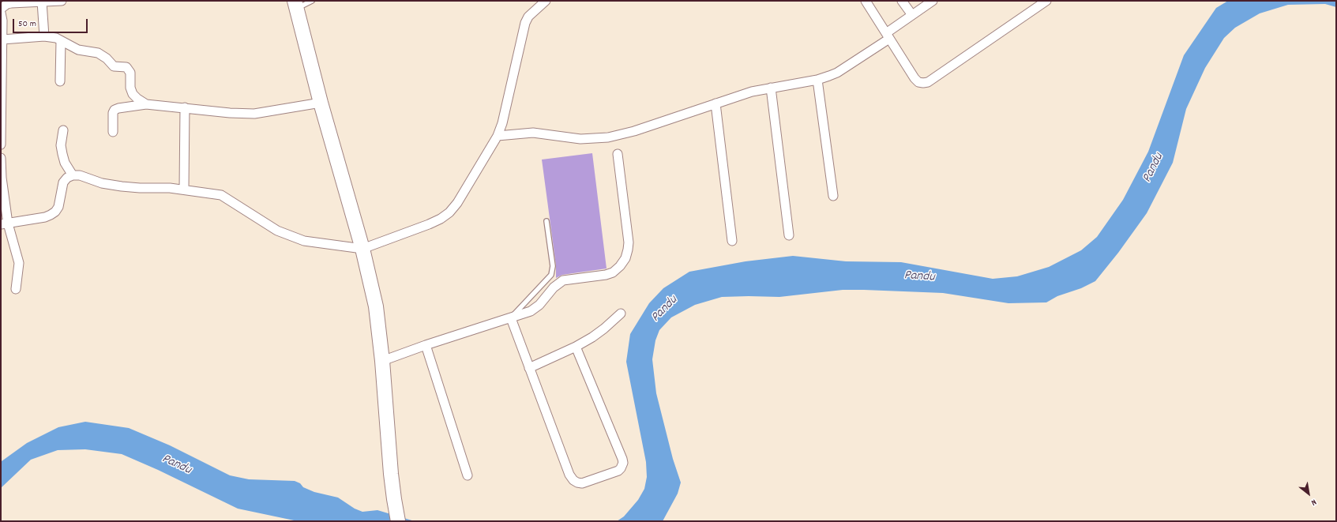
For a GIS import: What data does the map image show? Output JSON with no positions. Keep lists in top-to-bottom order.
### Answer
{
  "water": ["Pandu"],
  "scale_bar": "50 m",
  "north": "bottom right"
}
